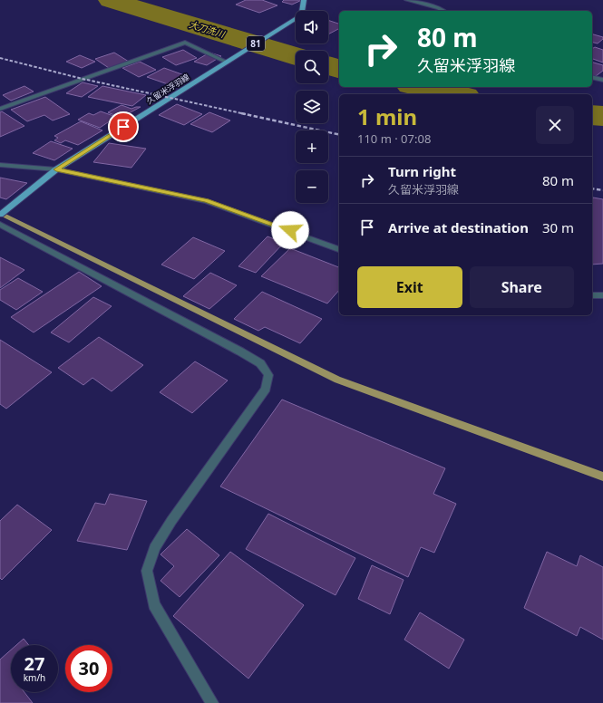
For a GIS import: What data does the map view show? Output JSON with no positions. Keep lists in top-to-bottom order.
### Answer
{
  "streets": {
    "main road": ["81", "久留米浮羽線"]
  },
  "water": ["大刀洗川"],
  "page": {
    "map_buttons": ["+", "−"],
    "turn": ["80 m", "久留米浮羽線"],
    "heading": ["1 min", "110 m · 07:08"],
    "list": [
      {
        "name": "Turn right",
        "note": "久留米浮羽線",
        "value": "80 m"
      },
      {
        "name": "Arrive at destination",
        "value": "30 m"
      }
    ],
    "buttons": ["Exit", "Share"],
    "speed": "27 km/h",
    "limit": "30"
  }
}
